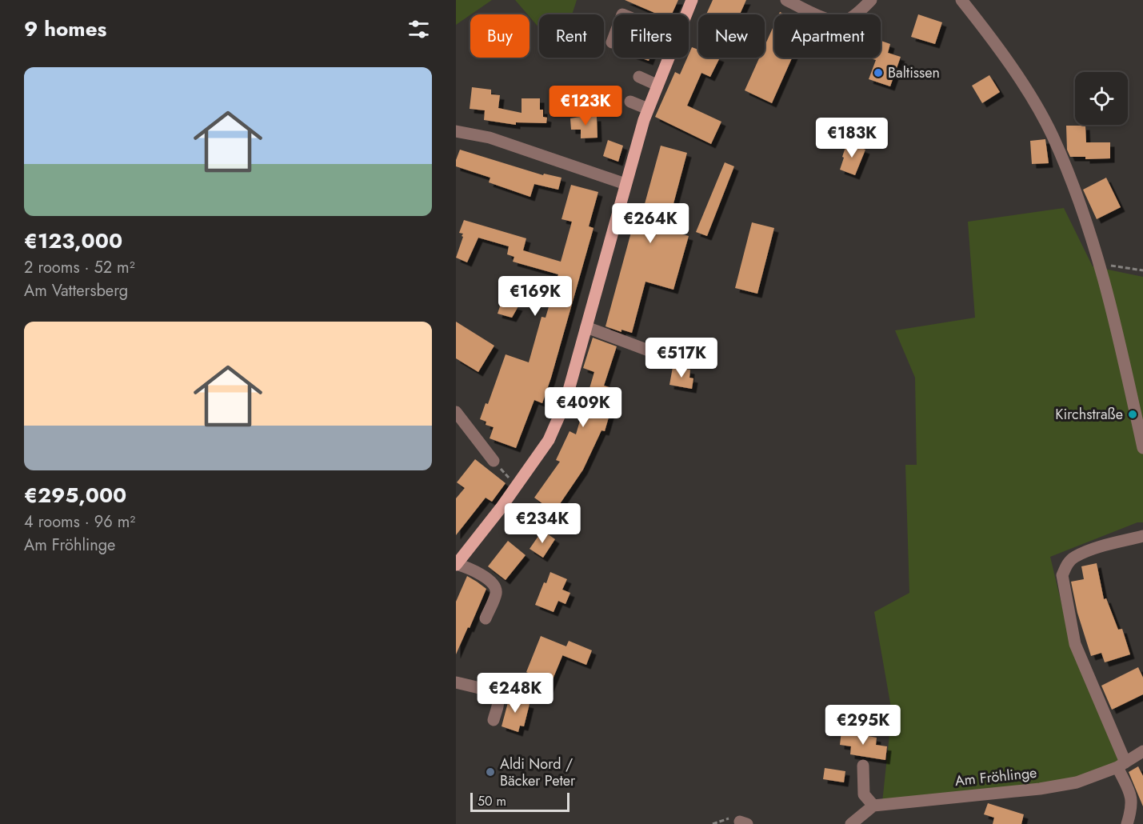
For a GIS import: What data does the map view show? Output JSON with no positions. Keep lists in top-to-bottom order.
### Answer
{
  "streets": {
    "street": ["Am Fröhlinge"]
  },
  "places": ["Baltissen", "Kirchstraße", "Aldi Nord / Bäcker Peter"],
  "scale_bar": "50 m",
  "page": {
    "heading": "9 homes",
    "chip": [
      "Buy",
      "Rent",
      "Filters",
      "New",
      "Apartment"
    ],
    "list": [
      {
        "name": "€123,000",
        "note": "2 rooms · 52 m² · Am Vattersberg"
      },
      {
        "name": "€295,000",
        "note": "4 rooms · 96 m² · Am Fröhlinge"
      }
    ],
    "price": [
      "€123K",
      "€183K",
      "€264K",
      "€169K",
      "€517K",
      "€409K",
      "€234K",
      "€248K",
      "€295K"
    ],
    "scale": "50 m"
  }
}
